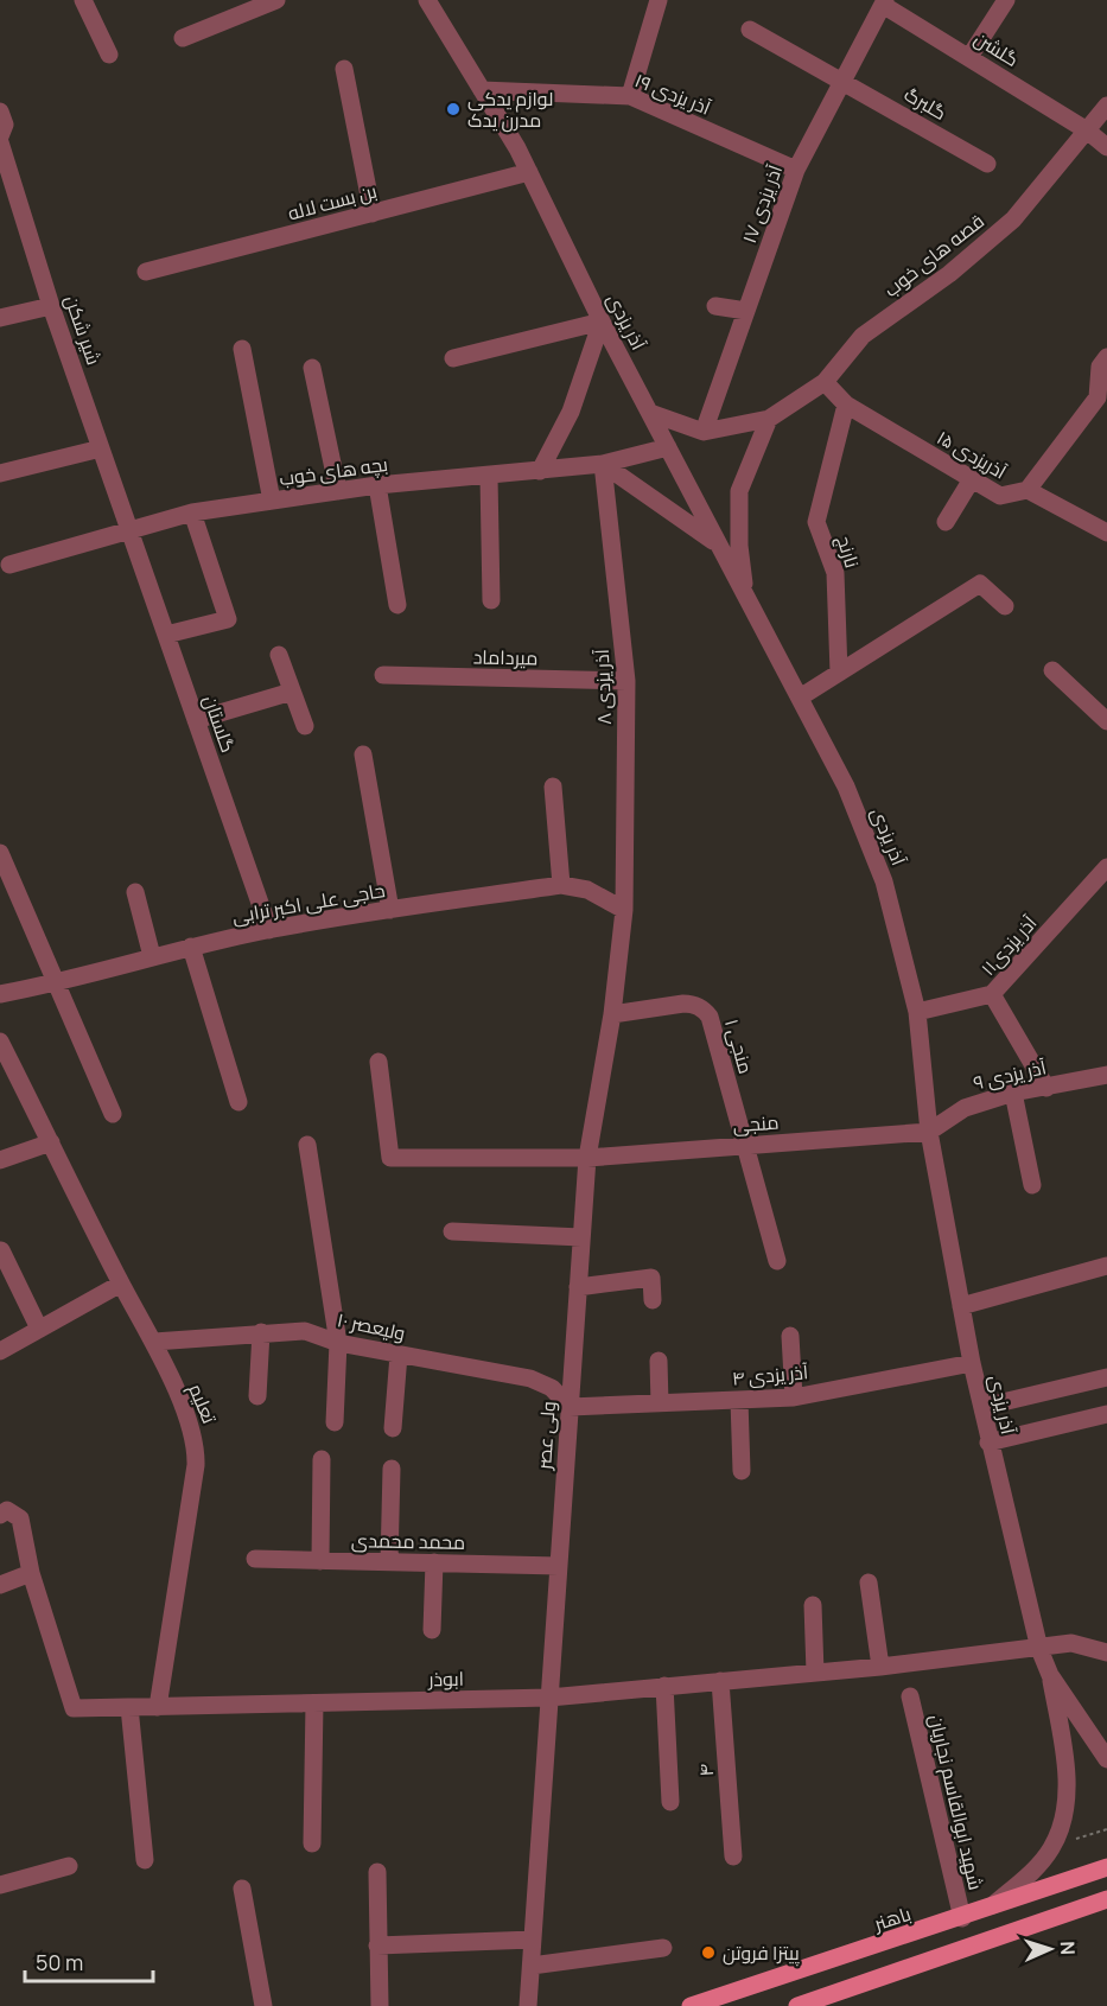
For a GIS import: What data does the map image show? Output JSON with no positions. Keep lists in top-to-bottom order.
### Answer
{
  "streets": {
    "main road": ["باهنر"],
    "street": [
      "گلشن",
      "آذر یزدی ۱۹",
      "گلبرگ",
      "بن بست لاله",
      "آذر یزدی ۱۷",
      "قصه های خوب",
      "آذر یزدی",
      "شیر شکن",
      "۱۵ آذریزدی",
      "بچه های خوب",
      "نارنج",
      "میرداماد",
      "۸ آذر یزدی",
      "گلستان",
      "حاجی علی اکبر ترابی",
      "آذر یزدی۱۱",
      "منجی ۱",
      "آذر یزدی ۹",
      "منجی",
      "۱۰ ولیعصر",
      "۴ آذر یزدی",
      "تعلیم",
      "ولی عصر",
      "محمد محمدی",
      "ابوذر",
      "۴",
      "شهید ابوالقاسم نجاریان"
    ]
  },
  "crossings": [
    ["گلشن", "آذر یزدی ۱۷"],
    ["گلشن", "قصه های خوب"],
    ["آذر یزدی ۱۹", "آذر یزدی ۱۷"],
    ["آذر یزدی ۱۹", "آذر یزدی"],
    ["گلبرگ", "آذر یزدی ۱۷"],
    ["بن بست لاله", "آذر یزدی"],
    ["آذر یزدی ۱۷", "قصه های خوب"],
    ["قصه های خوب", "۱۵ آذریزدی"],
    ["آذر یزدی", "بچه های خوب"],
    ["آذر یزدی", "آذر یزدی۱۱"],
    ["آذر یزدی", "آذر یزدی ۹"],
    ["آذر یزدی", "منجی"],
    ["آذر یزدی", "۴ آذر یزدی"],
    ["آذر یزدی", "ابوذر"],
    ["شیر شکن", "بچه های خوب"],
    ["شیر شکن", "گلستان"],
    ["۱۵ آذریزدی", "نارنج"],
    ["بچه های خوب", "۸ آذر یزدی"],
    ["بچه های خوب", "گلستان"],
    ["میرداماد", "۸ آذر یزدی"],
    ["۸ آذر یزدی", "حاجی علی اکبر ترابی"],
    ["۸ آذر یزدی", "ولی عصر"],
    ["گلستان", "حاجی علی اکبر ترابی"],
    ["حاجی علی اکبر ترابی", "ولی عصر"],
    ["منجی ۱", "منجی"],
    ["منجی ۱", "ولی عصر"],
    ["آذر یزدی ۹", "منجی"],
    ["منجی", "ولی عصر"],
    ["۱۰ ولیعصر", "۴ آذر یزدی"],
    ["۱۰ ولیعصر", "تعلیم"],
    ["۱۰ ولیعصر", "ولی عصر"],
    ["۴ آذر یزدی", "ولی عصر"],
    ["تعلیم", "ابوذر"],
    ["ولی عصر", "محمد محمدی"],
    ["ولی عصر", "ابوذر"],
    ["ابوذر", "۴"],
    ["شهید ابوالقاسم نجاریان", "باهنر"]
  ],
  "places": ["لوازم یدکی مدرن یدک", "پیتزا فروتن"],
  "scale_bar": "50 m",
  "north": "right"
}
